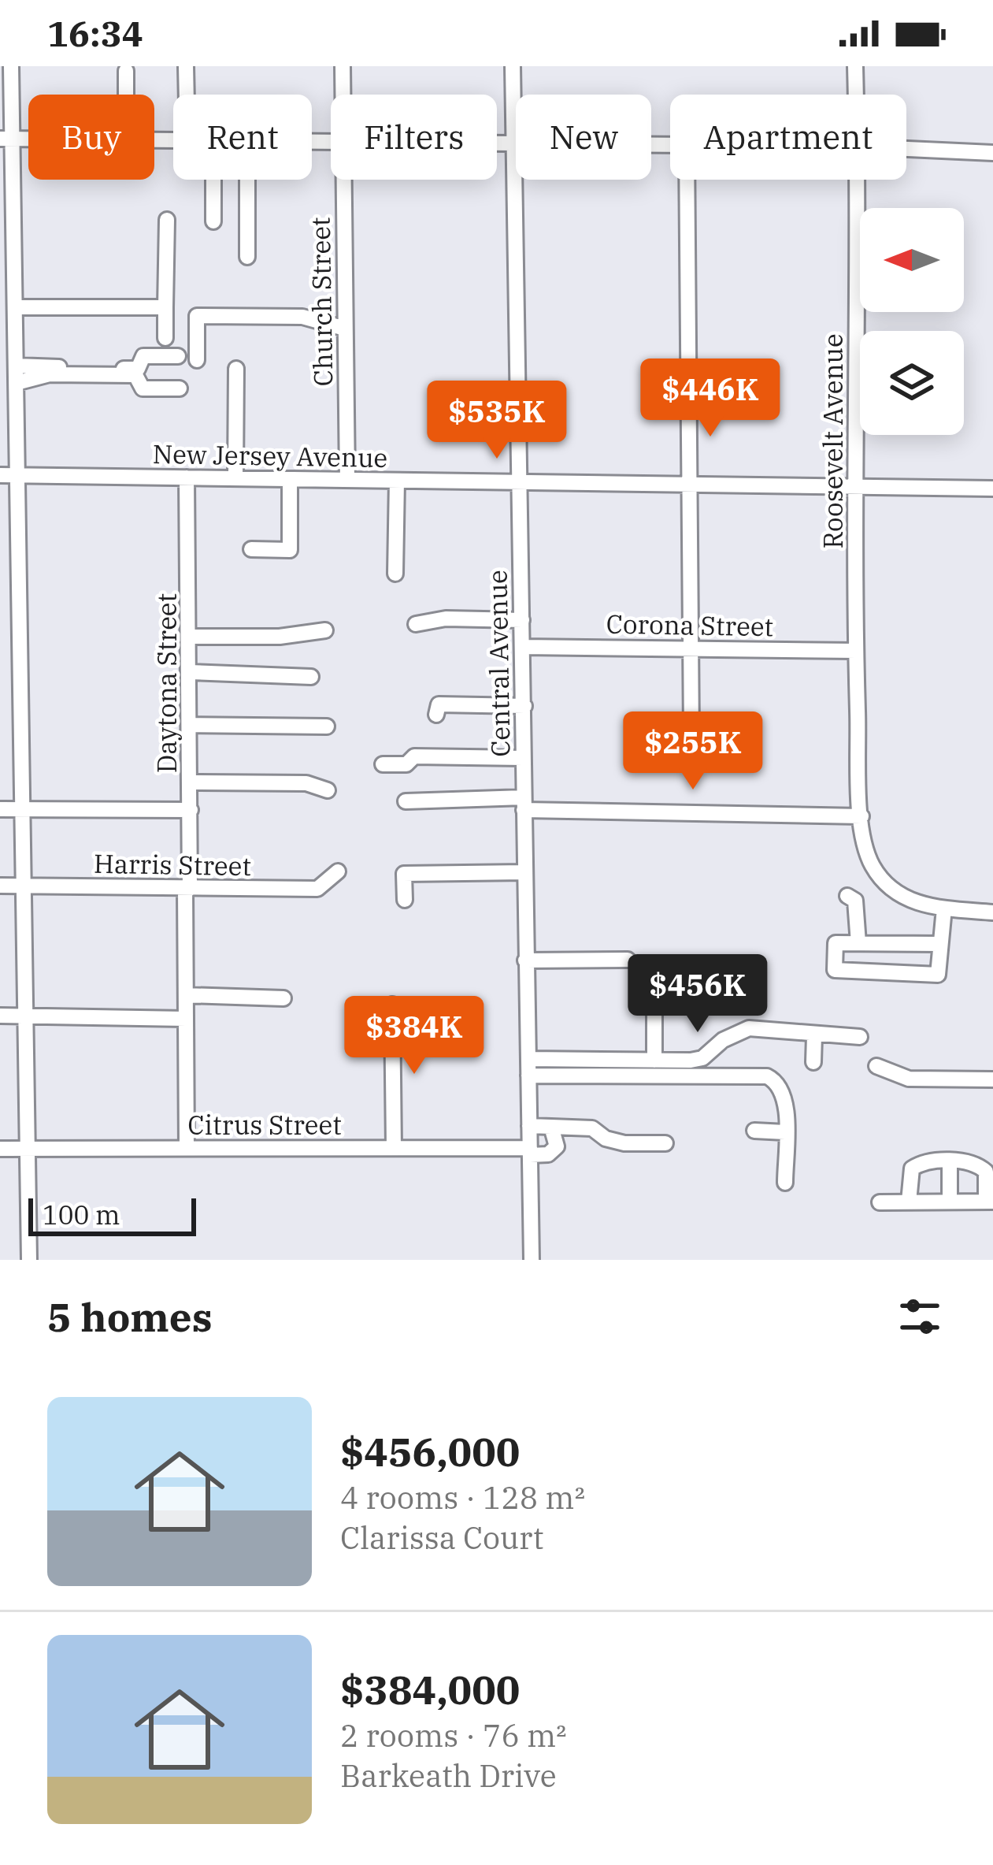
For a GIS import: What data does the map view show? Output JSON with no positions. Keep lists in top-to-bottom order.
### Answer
{
  "streets": {
    "street": [
      "Church Street",
      "Roosevelt Avenue",
      "New Jersey Avenue",
      "Corona Street",
      "Central Avenue",
      "Daytona Street",
      "Harris Street",
      "Citrus Street"
    ]
  },
  "crossings": [
    ["Church Street", "New Jersey Avenue"],
    ["Roosevelt Avenue", "New Jersey Avenue"],
    ["Roosevelt Avenue", "Corona Street"],
    ["New Jersey Avenue", "Central Avenue"],
    ["New Jersey Avenue", "Daytona Street"],
    ["Corona Street", "Central Avenue"],
    ["Central Avenue", "Citrus Street"],
    ["Daytona Street", "Harris Street"],
    ["Daytona Street", "Citrus Street"]
  ],
  "scale_bar": "100 m",
  "north": "left",
  "page": {
    "status": "16:34",
    "chip": [
      "Buy",
      "Rent",
      "Filters",
      "New",
      "Apartment"
    ],
    "price": [
      "$446K",
      "$535K",
      "$255K",
      "$456K",
      "$384K"
    ],
    "scale": "100 m",
    "heading": "5 homes",
    "list": [
      {
        "name": "$456,000",
        "note": "4 rooms · 128 m² · Clarissa Court"
      },
      {
        "name": "$384,000",
        "note": "2 rooms · 76 m² · Barkeath Drive"
      }
    ]
  }
}
